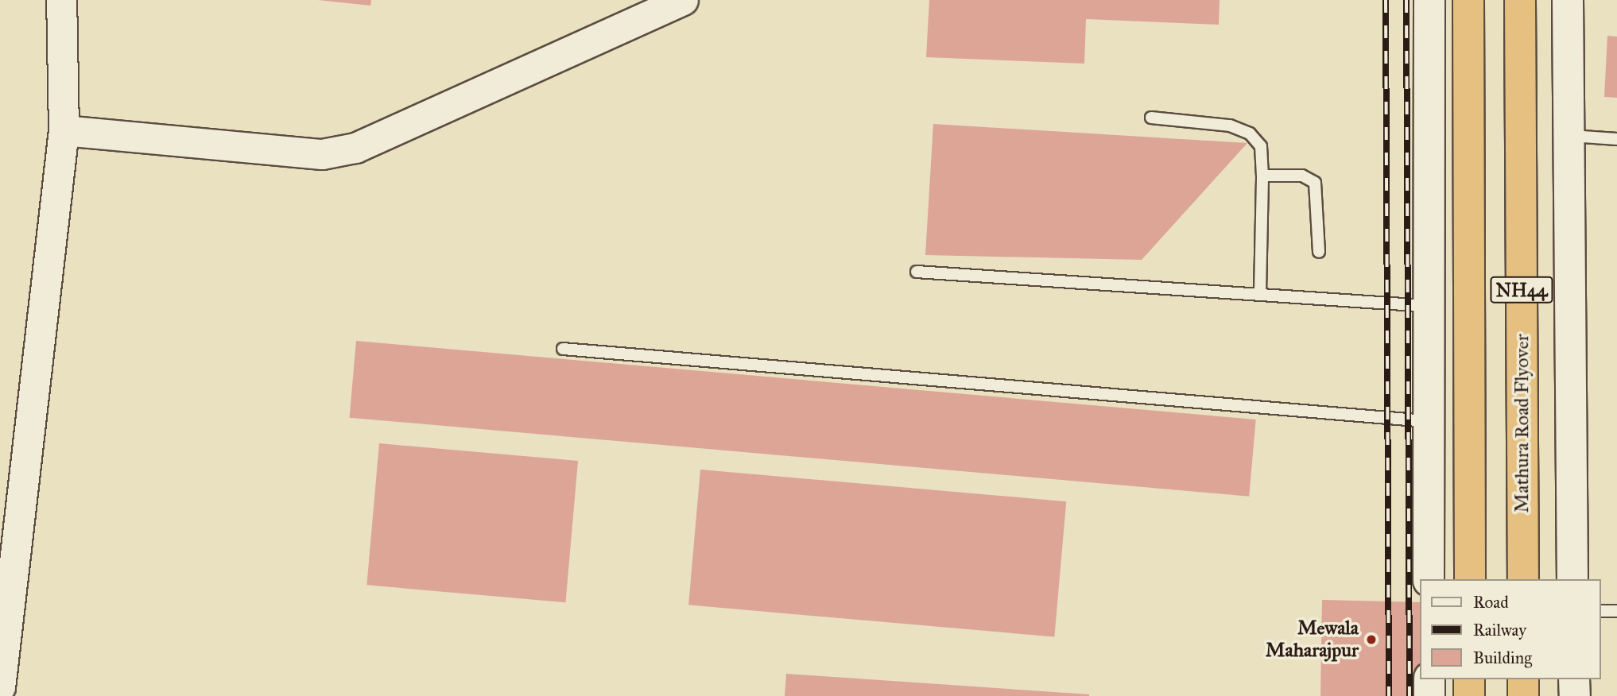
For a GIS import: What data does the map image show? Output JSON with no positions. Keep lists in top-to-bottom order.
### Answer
{
  "streets": {
    "highway": ["NH44", "Mathura Road Flyover"]
  },
  "places": ["Mewala Maharajpur"],
  "legend": ["Road", "Railway", "Building"]
}
